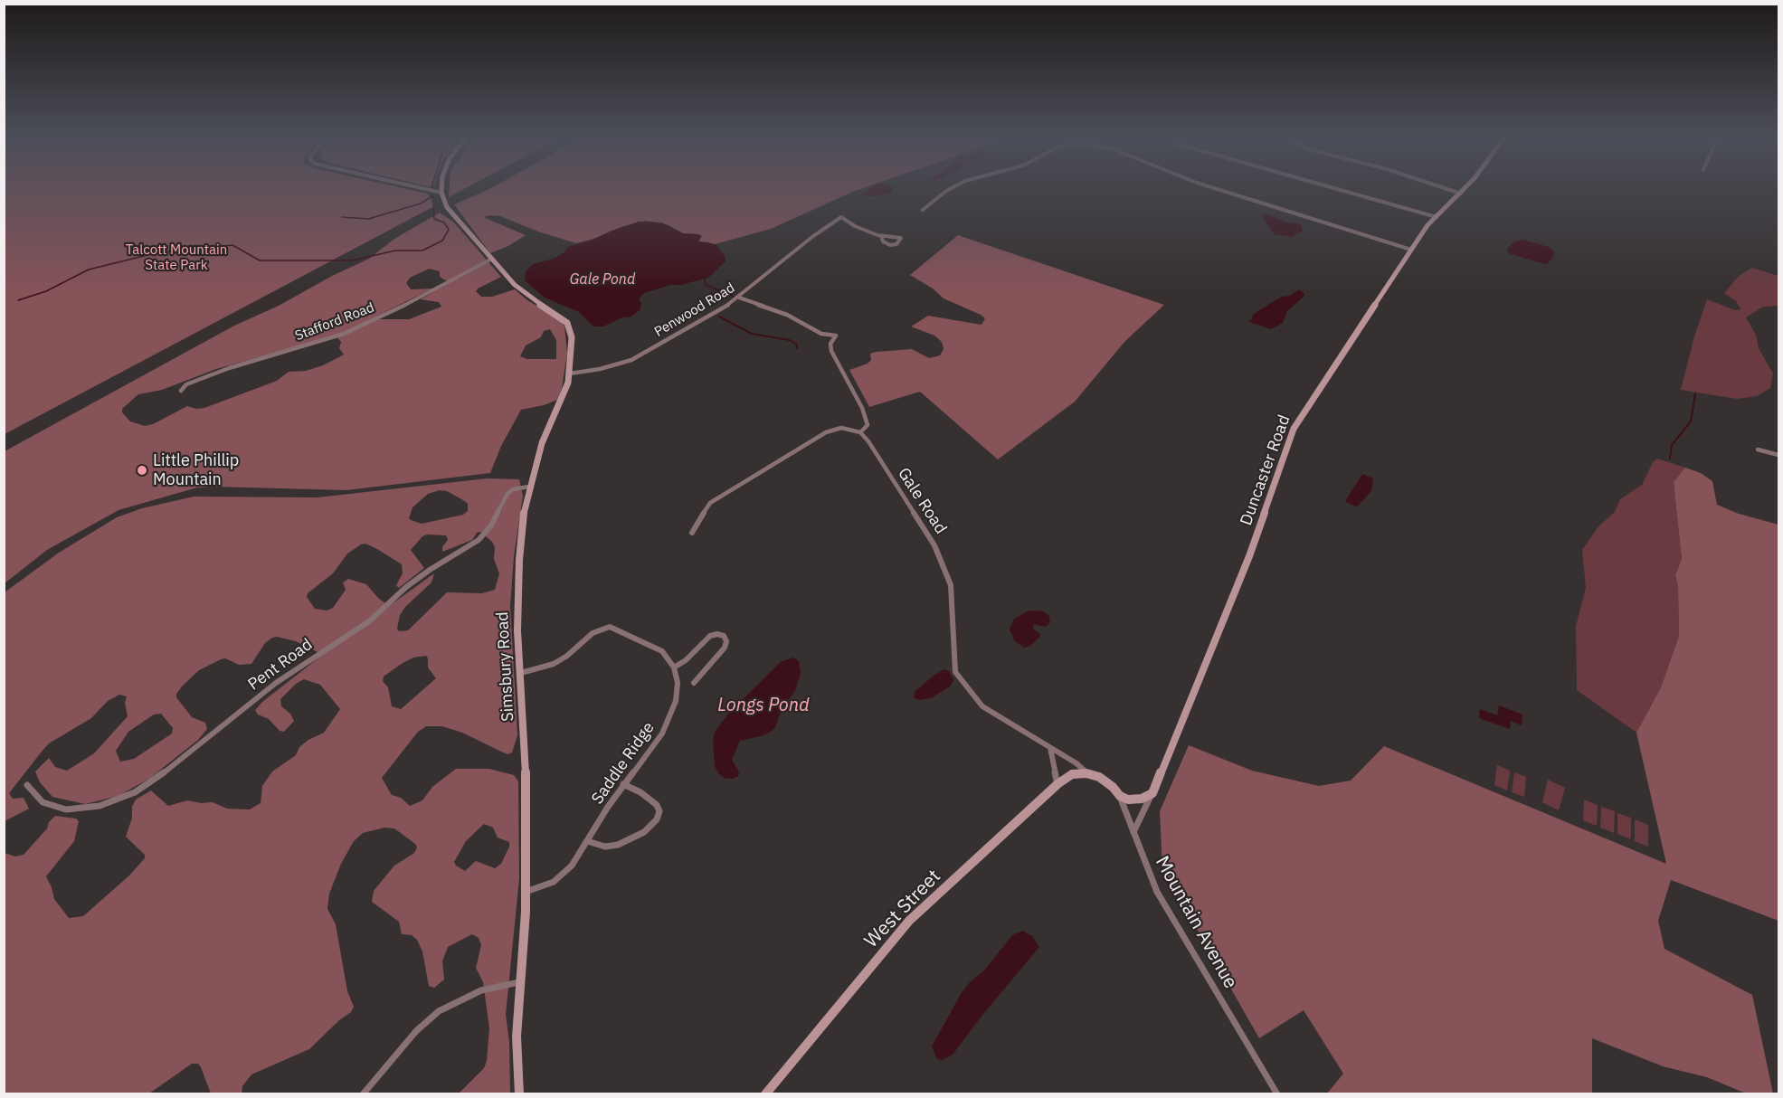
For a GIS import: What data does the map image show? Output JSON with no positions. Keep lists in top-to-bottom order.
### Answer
{
  "streets": {
    "street": [
      "Penwood Road",
      "Stafford Road",
      "Duncaster Road",
      "Gale Road",
      "Pent Road",
      "Simsbury Road",
      "Saddle Ridge",
      "West Street",
      "Mountain Avenue"
    ]
  },
  "crossings": [
    ["Penwood Road", "Simsbury Road"],
    ["Stafford Road", "Simsbury Road"],
    ["Duncaster Road", "Mountain Avenue"],
    ["Gale Road", "West Street"],
    ["Gale Road", "Mountain Avenue"],
    ["Pent Road", "Simsbury Road"],
    ["Simsbury Road", "Saddle Ridge"],
    ["West Street", "Mountain Avenue"]
  ],
  "water": ["Gale Pond", "Longs Pond"],
  "parks": ["Talcott Mountain State Park"],
  "places": ["Little Phillip Mountain"]
}
